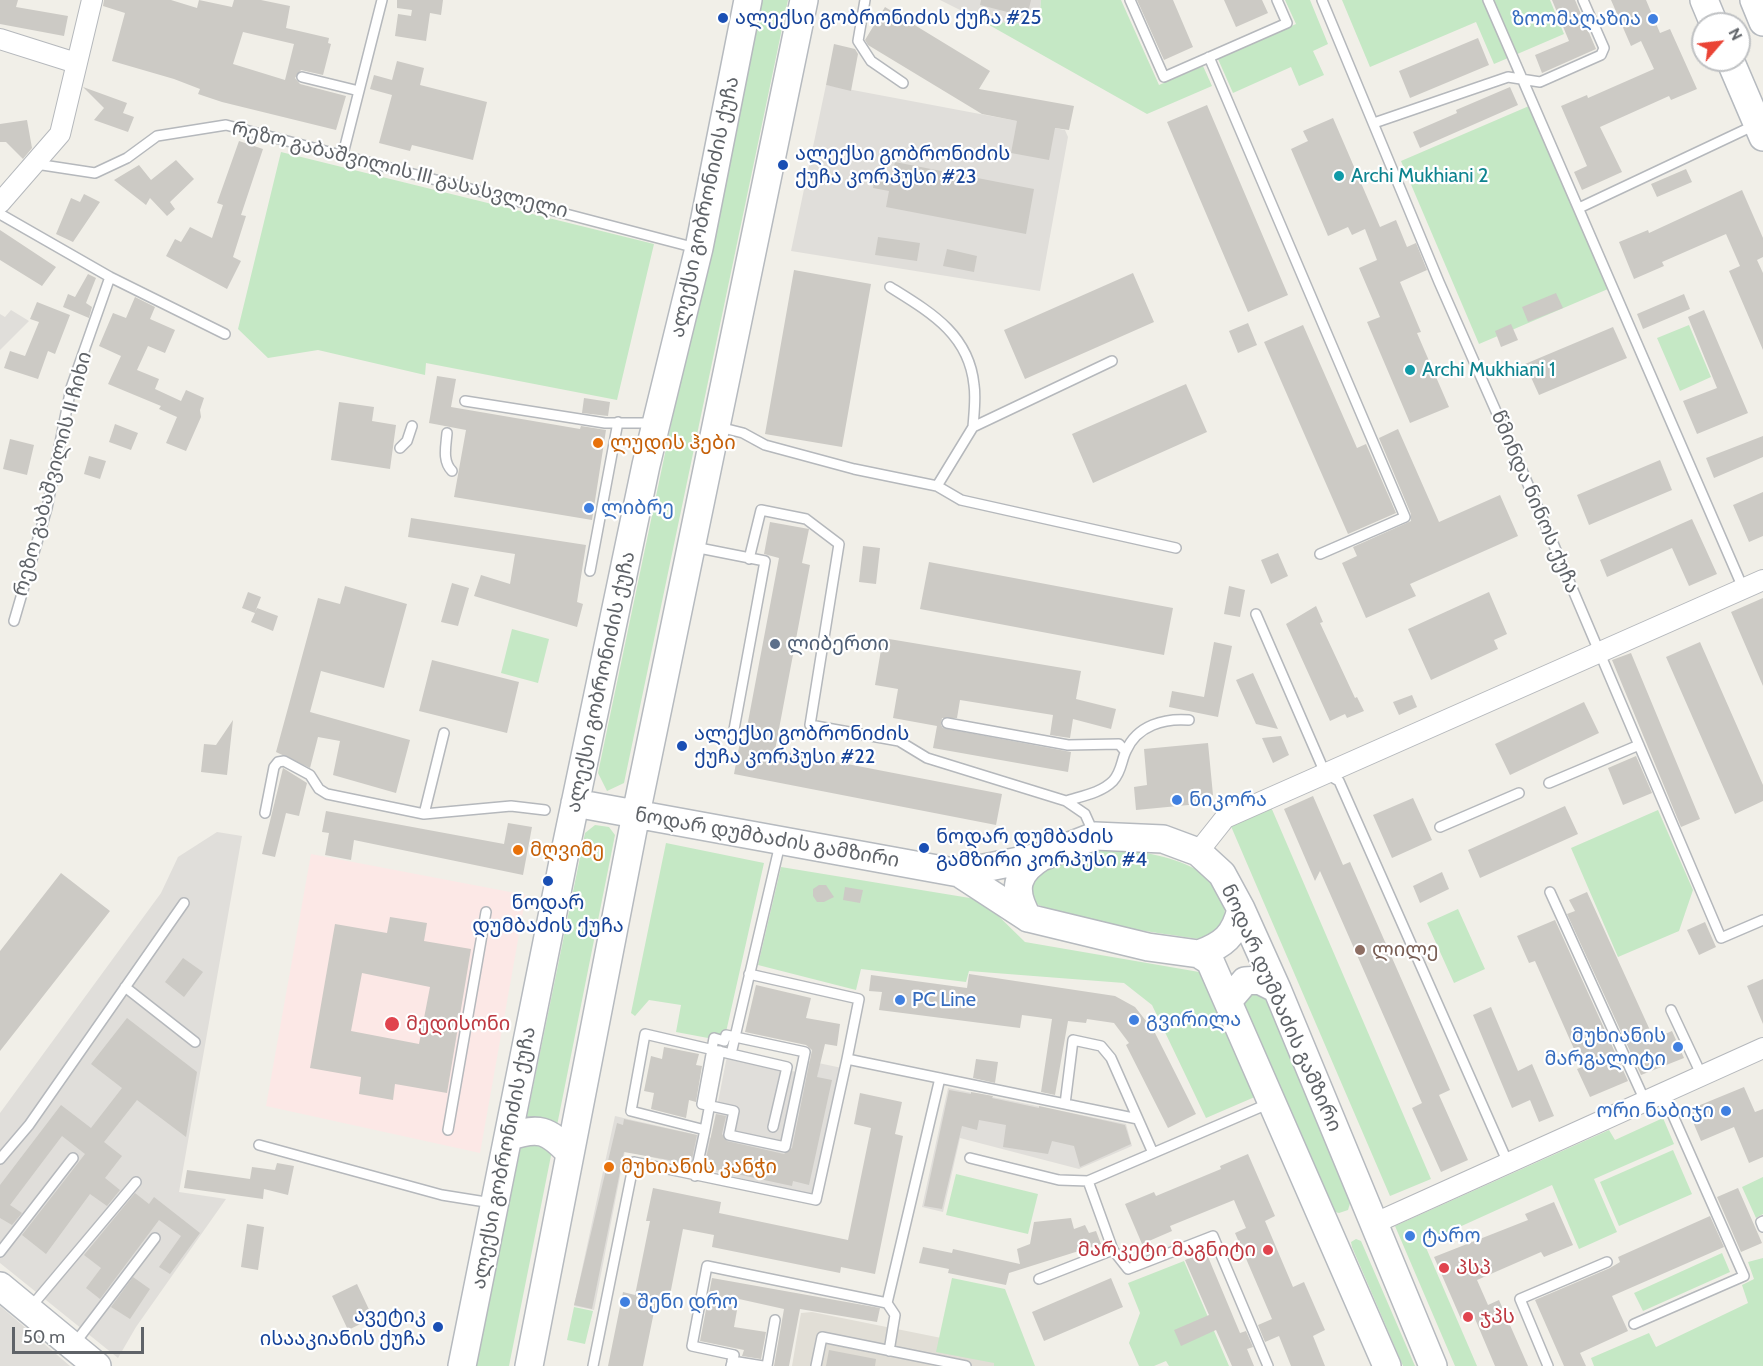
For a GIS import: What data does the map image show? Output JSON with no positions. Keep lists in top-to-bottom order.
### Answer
{
  "streets": {
    "main road": ["ალექსი გობრონიძის ქუჩა", "ნოდარ დუმბაძის გამზირი"],
    "lane": ["რეზო გაბაშვილის III გასასვლელი", "რეზო გაბაშვილის II ჩიხი", "წმინდა ნინოს ქუჩა"]
  },
  "crossings": [
    ["რეზო გაბაშვილის III გასასვლელი", "ალექსი გობრონიძის ქუჩა"],
    ["ალექსი გობრონიძის ქუჩა", "ნოდარ დუმბაძის გამზირი"]
  ],
  "places": [
    "ალექსი გობრონიძის ქუჩა #25",
    "ზოომაღაზია",
    "ალექსი გობრონიძის ქუჩა კორპუსი #23",
    "Archi Mukhiani 2",
    "Archi Mukhiani 1",
    "ლუდის ჰები",
    "ლიბრე",
    "ლიბერთი",
    "ალექსი გობრონიძის ქუჩა კორპუსი #22",
    "ნიკორა",
    "ნოდარ დუმბაძის გამზირი კორპუსი #4",
    "მღვიმე",
    "ნოდარ დუმბაძის ქუჩა",
    "ლილე",
    "PC Line",
    "გვირილა",
    "მედისონი",
    "მუხიანის მარგალიტი",
    "ორი ნაბიჯი",
    "მუხიანის კანჭი",
    "ტარო",
    "მარკეტი მაგნიტი",
    "პსპ",
    "შენი დრო",
    "ჯპს",
    "ავეტიკ ისააკიანის ქუჩა"
  ],
  "scale_bar": "50 m",
  "north": "top right"
}
